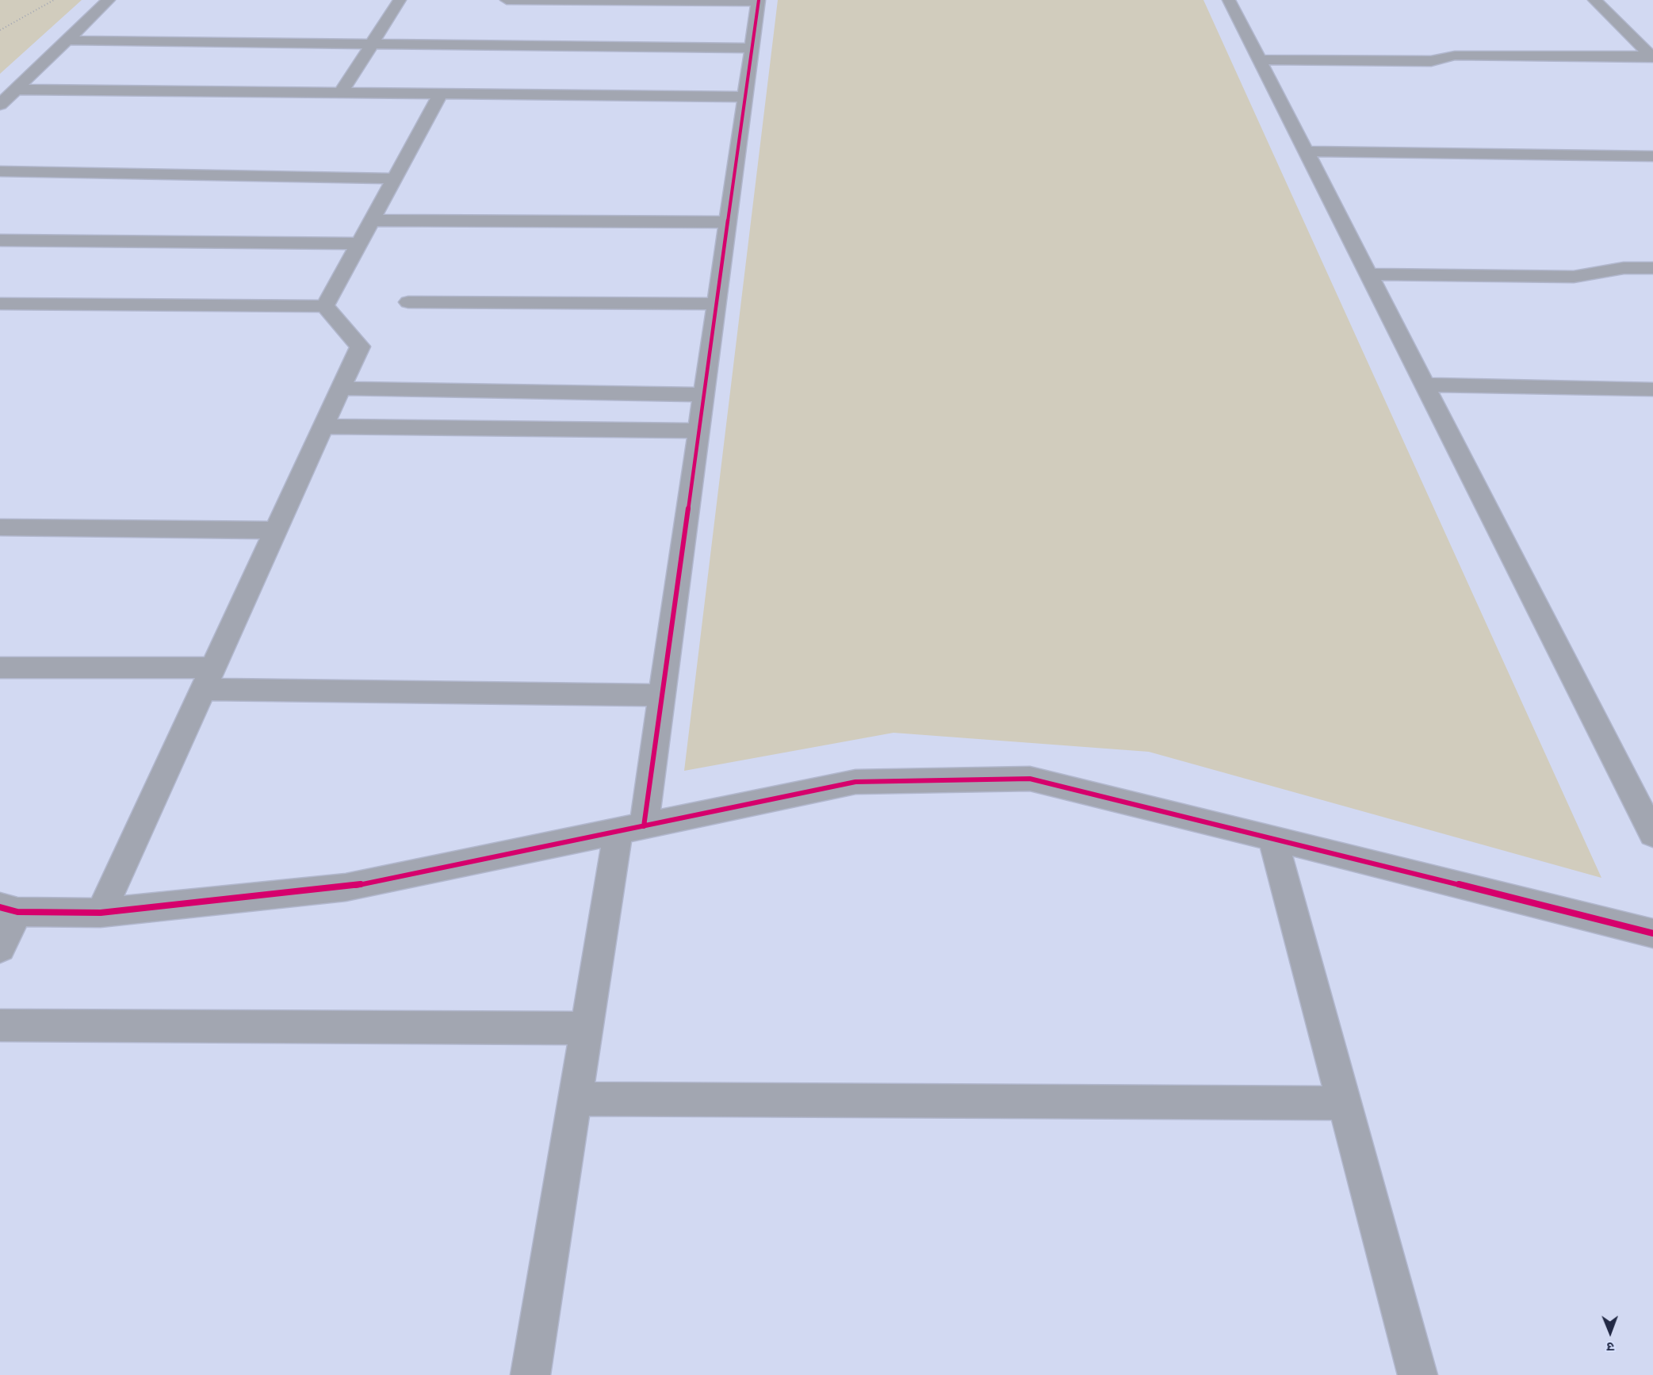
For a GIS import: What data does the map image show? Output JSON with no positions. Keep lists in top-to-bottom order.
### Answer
{
  "north": "bottom"
}
